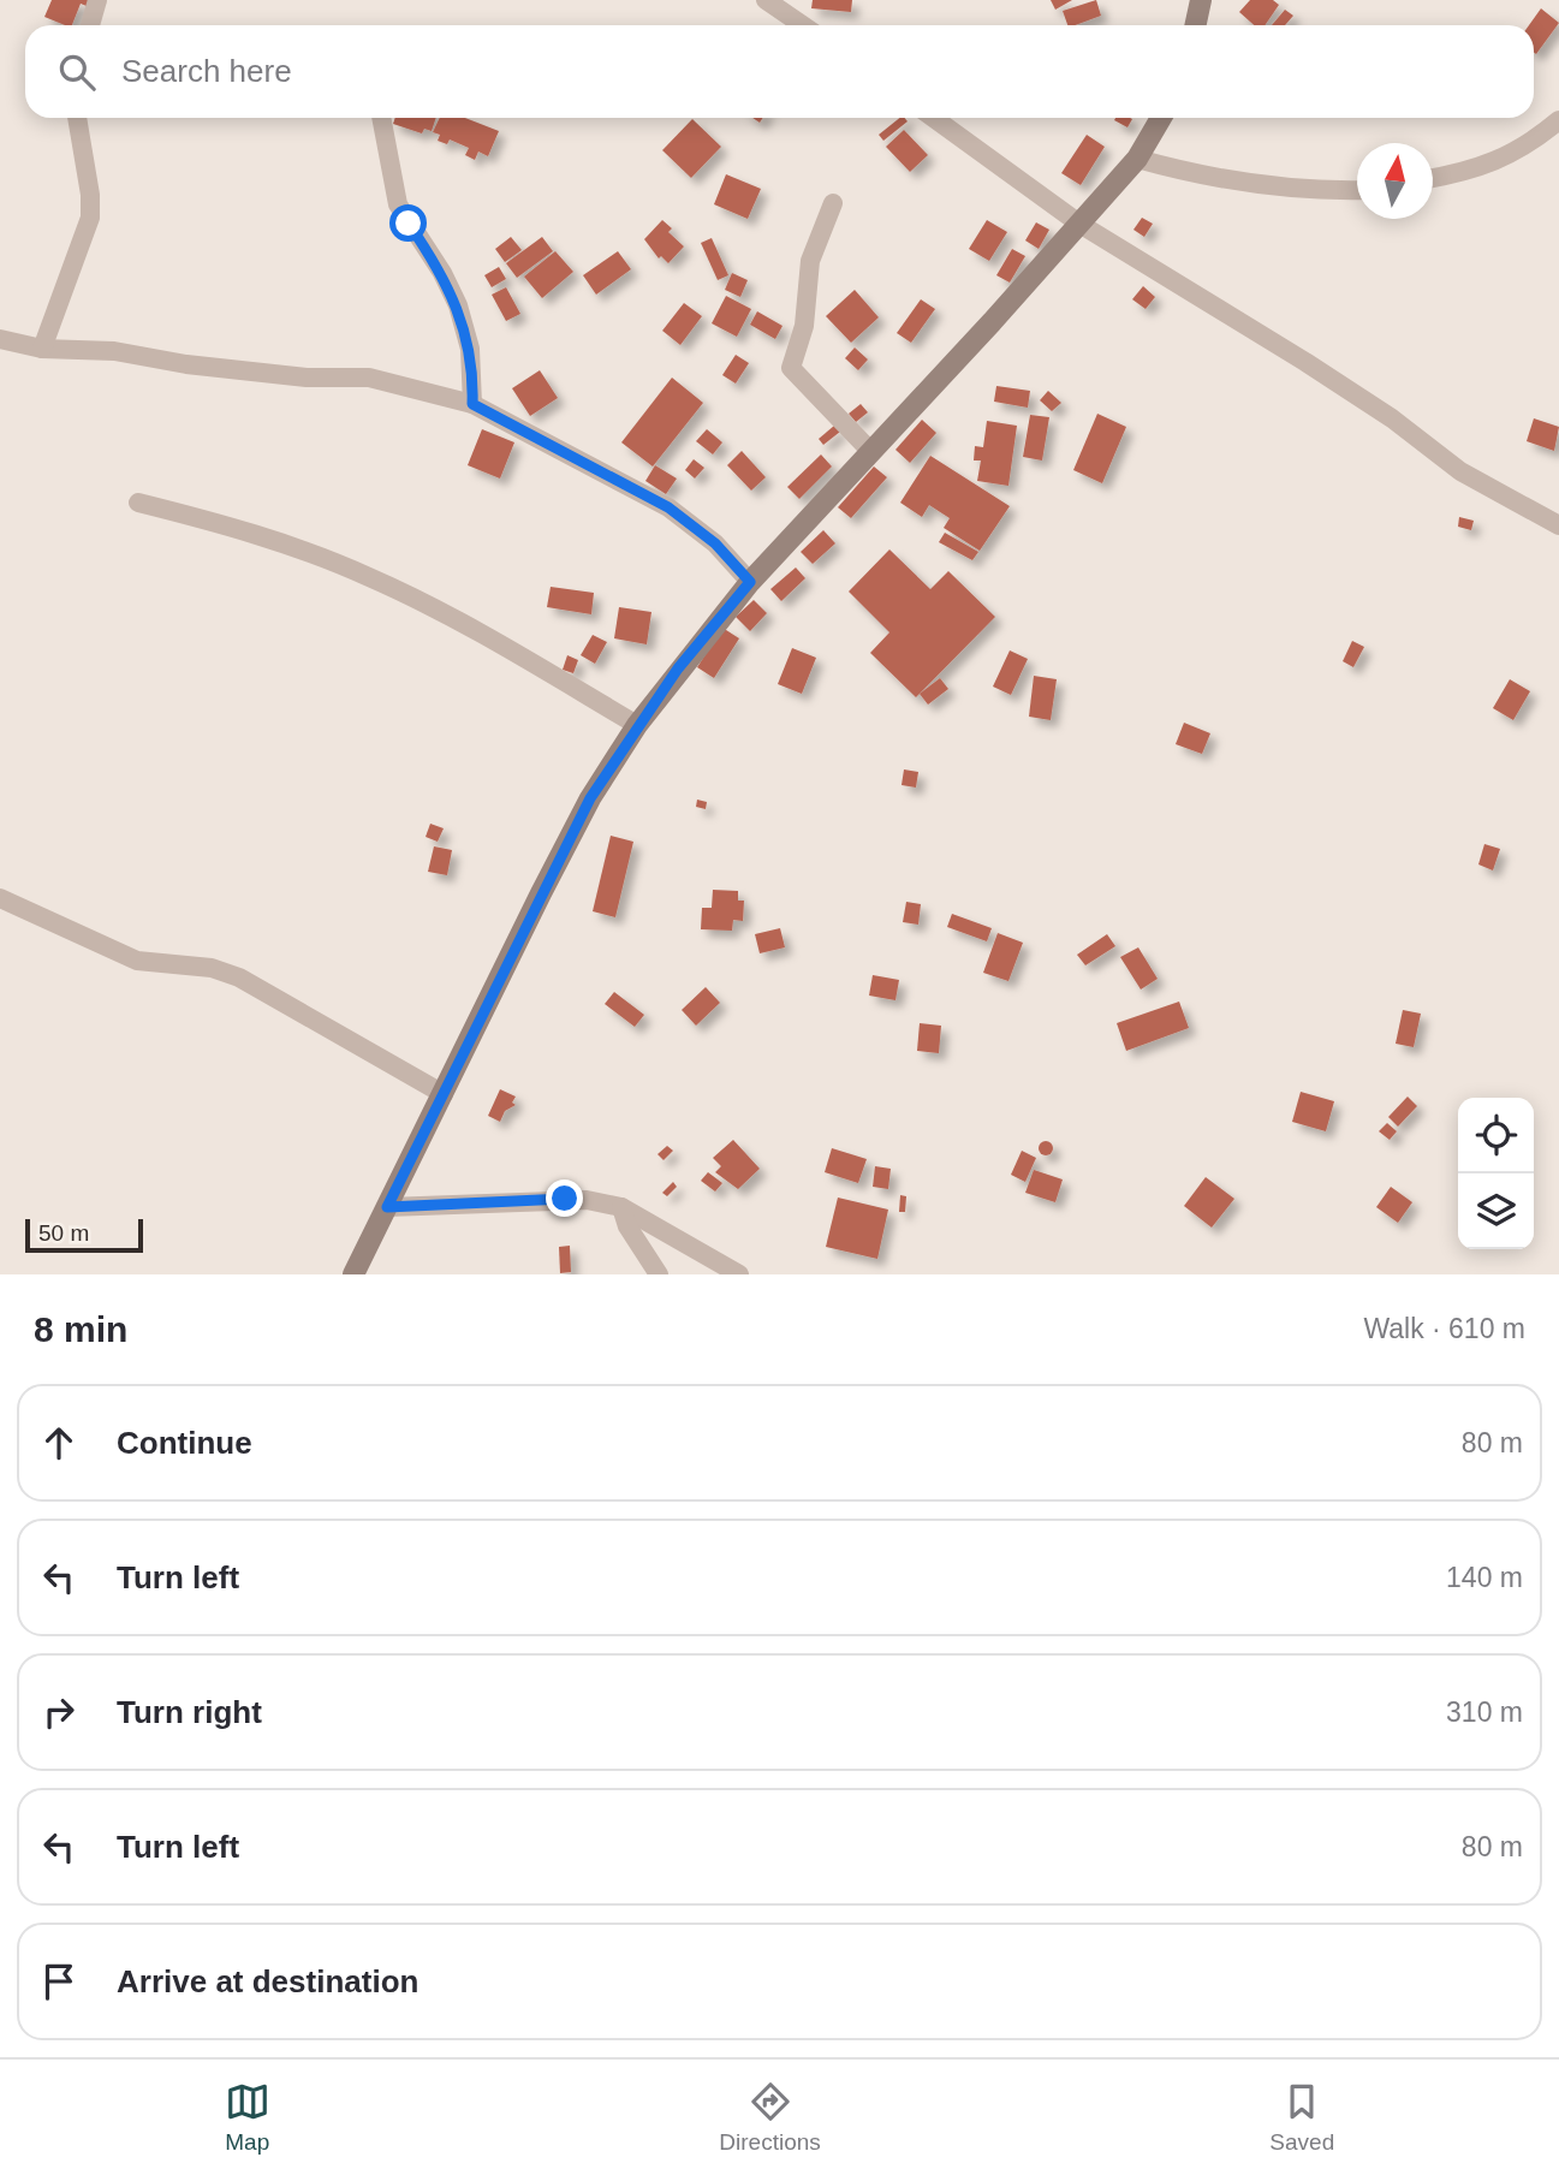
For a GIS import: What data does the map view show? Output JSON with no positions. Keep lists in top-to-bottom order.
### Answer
{
  "scale_bar": "50 m",
  "north": "top",
  "page": {
    "search": "Search here",
    "scale": "50 m",
    "heading": ["8 min", "Walk · 610 m"],
    "list": [
      ["Continue", "80 m"],
      ["Turn left", "140 m"],
      ["Turn right", "310 m"],
      ["Turn left", "80 m"],
      "Arrive at destination"
    ],
    "nav": ["Map", "Directions", "Saved"]
  }
}
